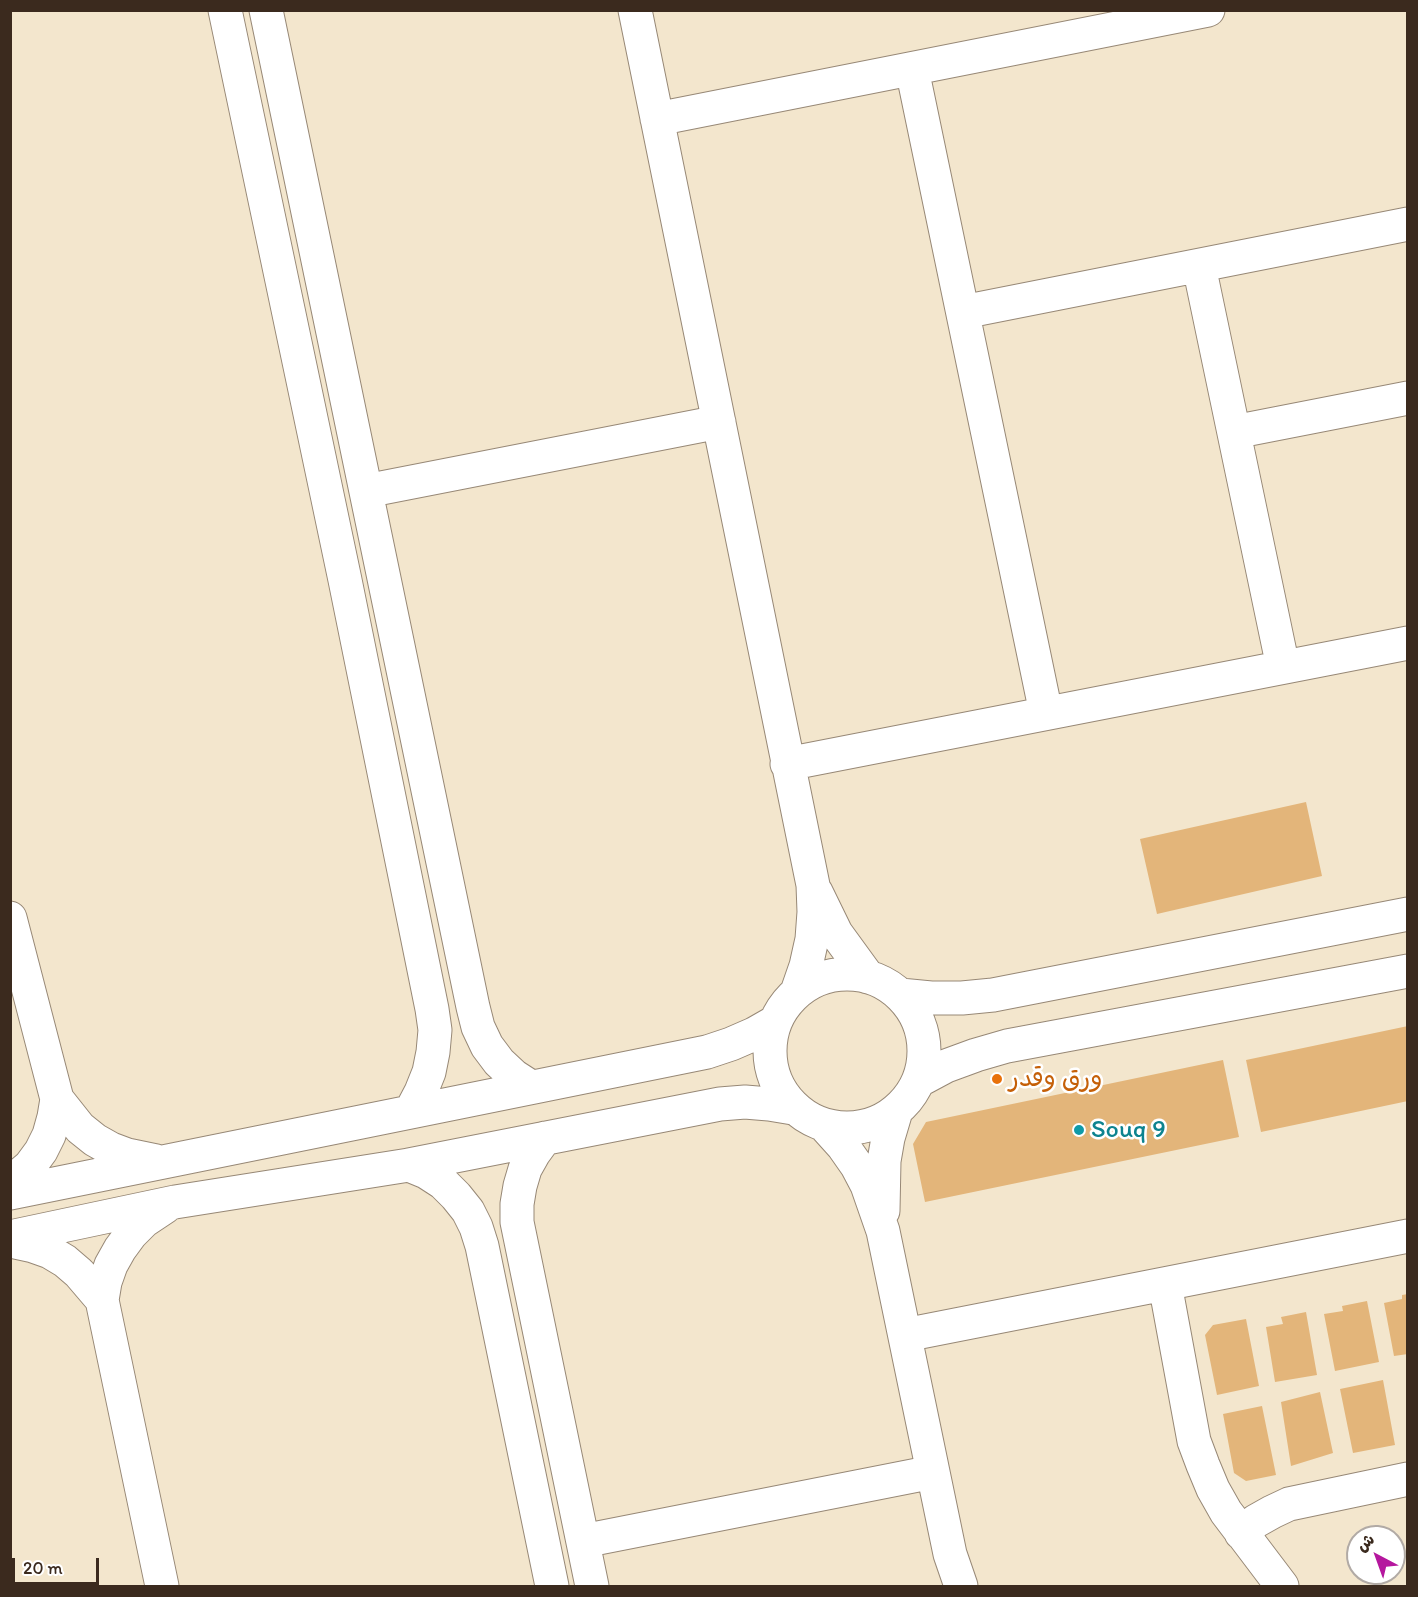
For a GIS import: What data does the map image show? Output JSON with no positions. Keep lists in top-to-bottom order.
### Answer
{
  "places": ["ورق وقدر", "Souq 9"],
  "scale_bar": "20 m",
  "north": "top left"
}
